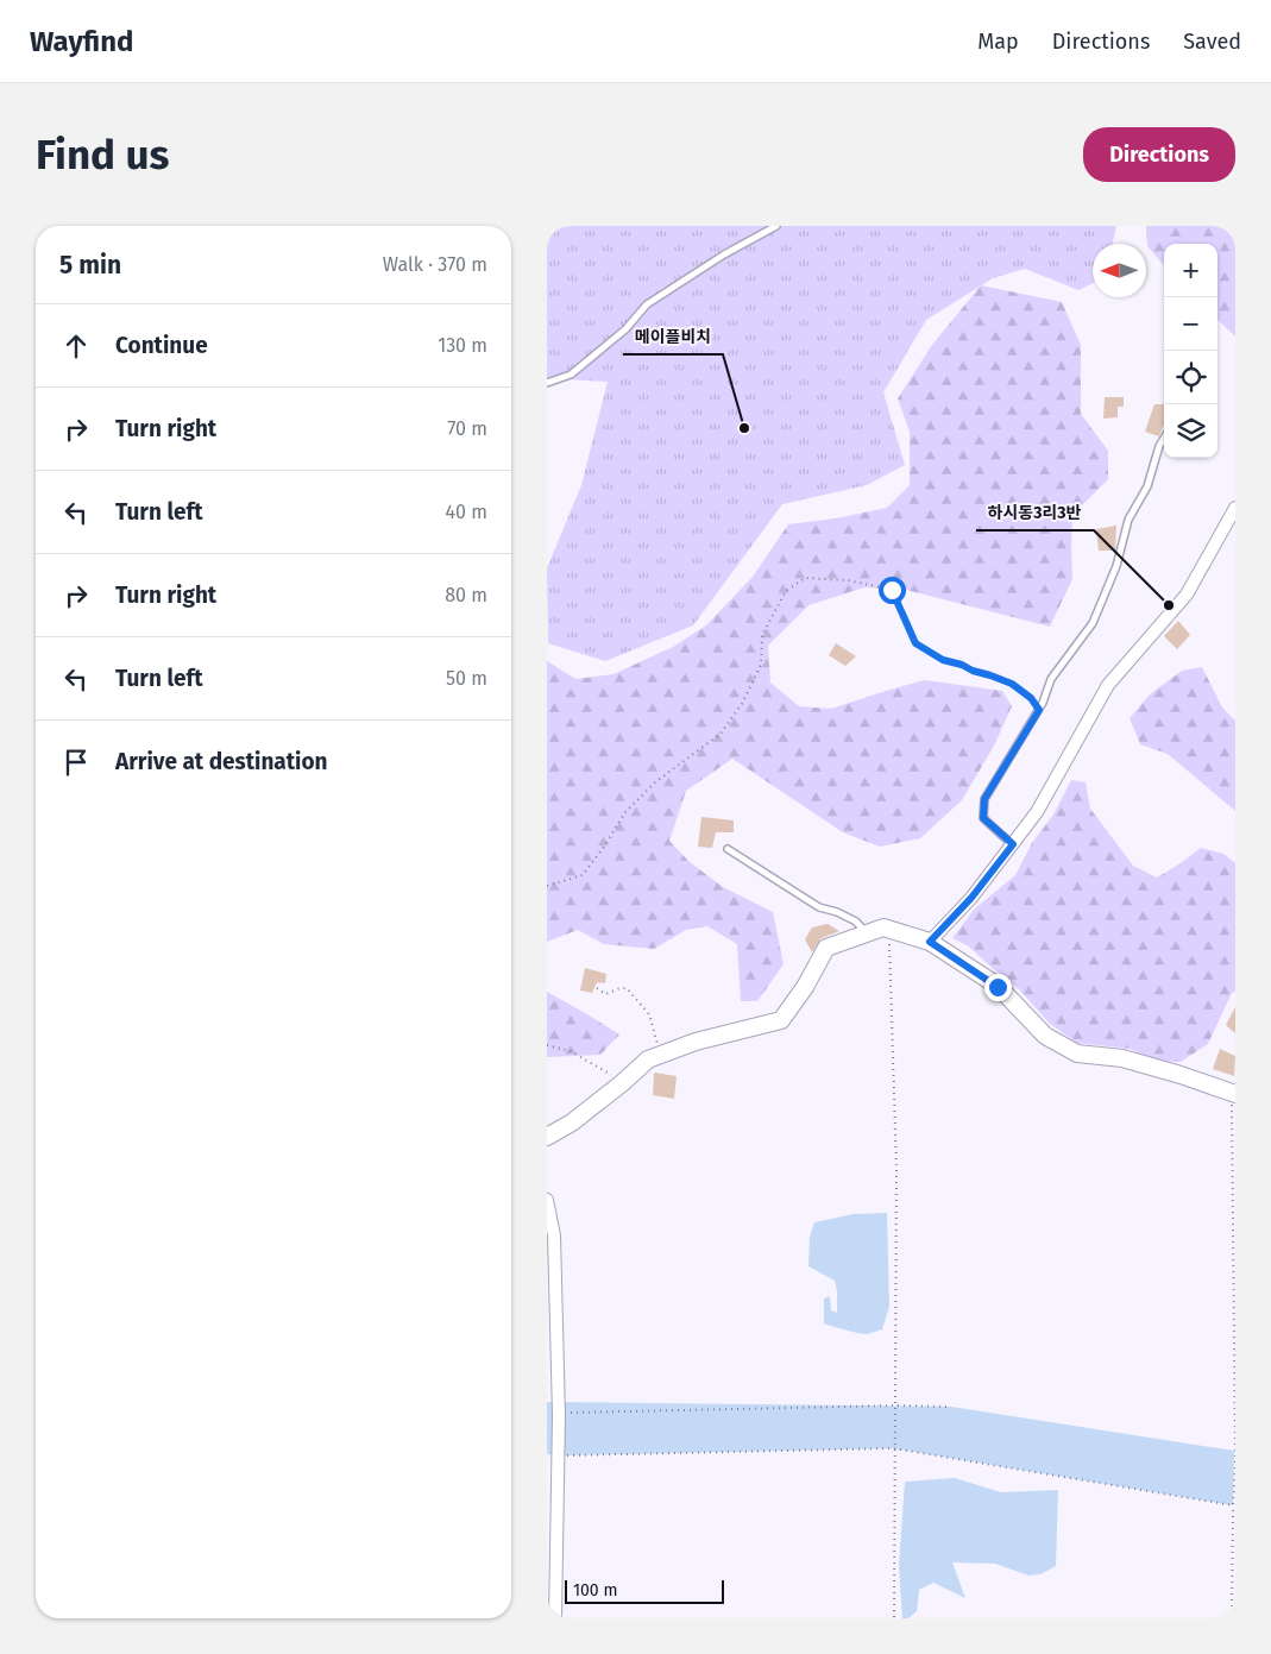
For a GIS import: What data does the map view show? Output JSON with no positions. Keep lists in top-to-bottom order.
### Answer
{
  "places": ["메이플비치", "하시동3리3반"],
  "scale_bar": "100 m",
  "north": "left",
  "page": {
    "header": "Wayfind",
    "nav": ["Map", "Directions", "Saved"],
    "buttons": "Directions",
    "title": "Find us",
    "heading": ["5 min", "Walk · 370 m"],
    "map_buttons": ["+", "−"],
    "list": [
      ["Continue", "130 m"],
      ["Turn right", "70 m"],
      ["Turn left", "40 m"],
      ["Turn right", "80 m"],
      ["Turn left", "50 m"],
      "Arrive at destination"
    ],
    "scale": "100 m"
  }
}
